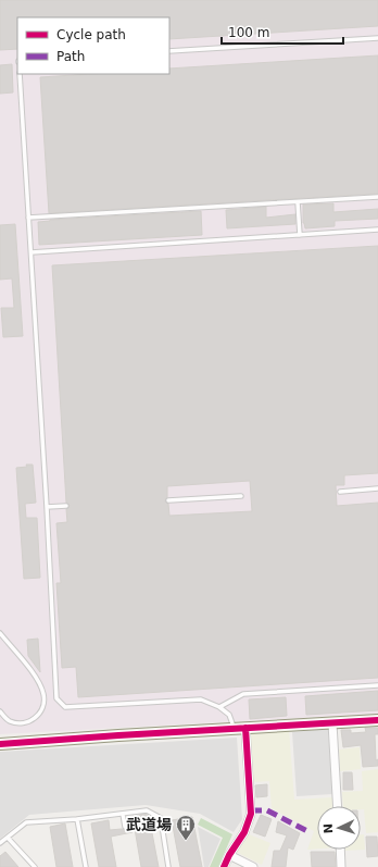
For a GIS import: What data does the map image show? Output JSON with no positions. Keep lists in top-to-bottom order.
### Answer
{
  "places": {
    "building": ["武道場"]
  },
  "legend": ["Cycle path", "Path"],
  "scale_bar": "100 m",
  "north": "left"
}
